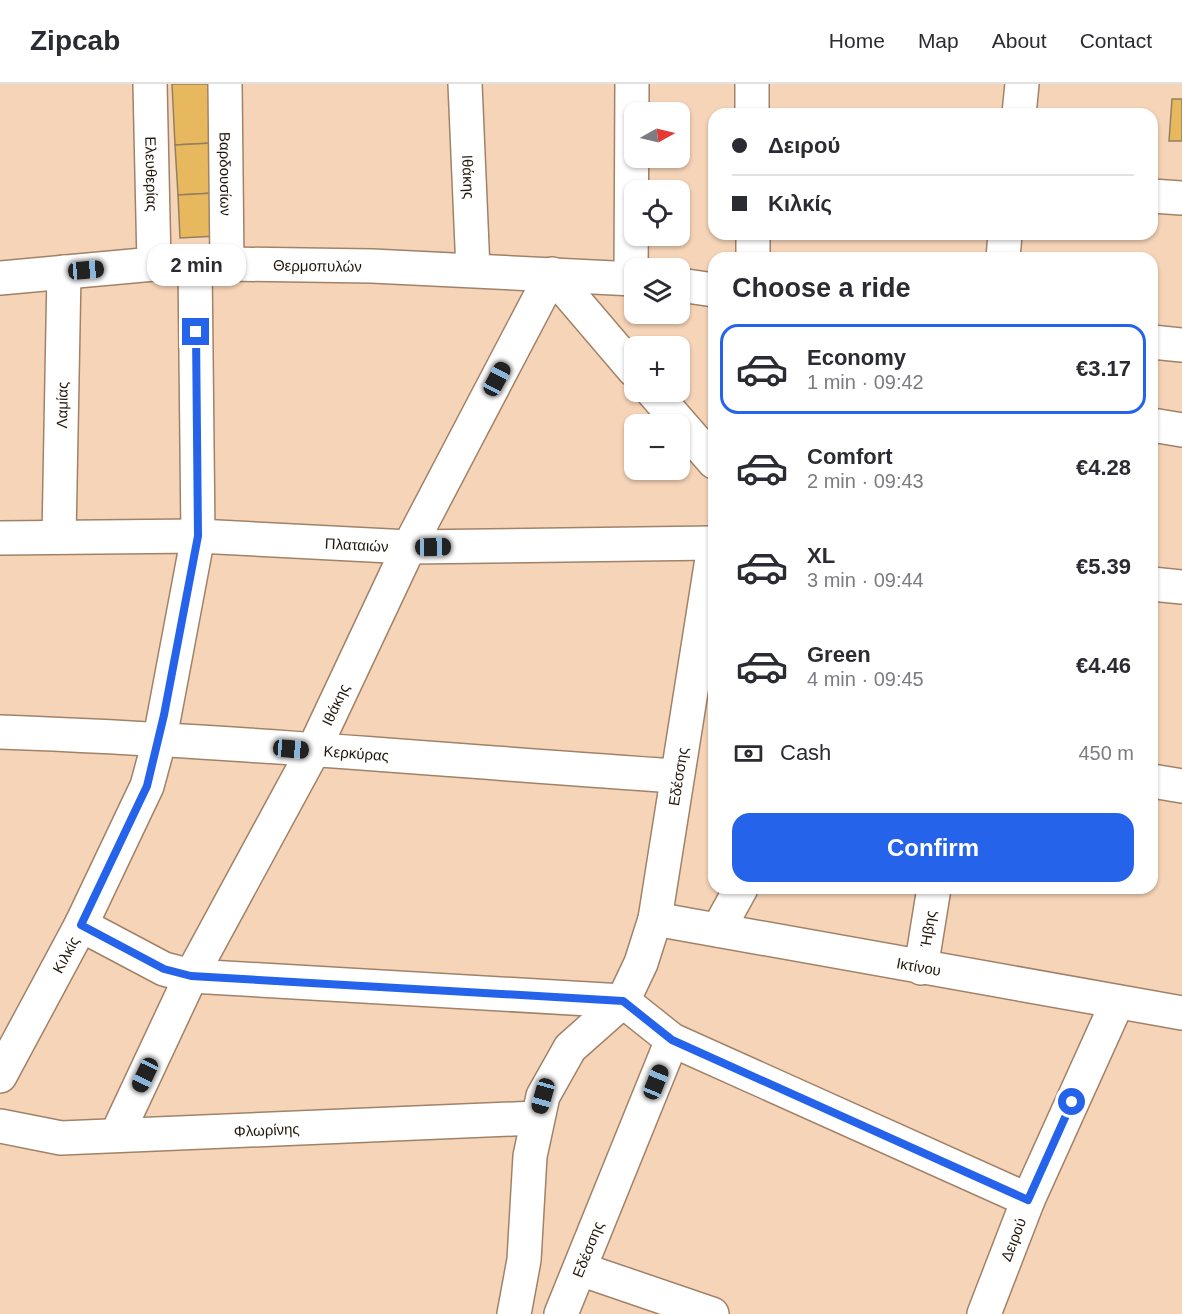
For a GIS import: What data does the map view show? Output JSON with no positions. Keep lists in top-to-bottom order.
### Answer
{
  "streets": {
    "street": [
      "Ελευθερίας",
      "Βαρδουσίων",
      "Ιθάκης",
      "Θερμοπυλών",
      "Λαμίας",
      "Πλαταιών",
      "Κερκύρας",
      "Εδέσσης",
      "Ήβης",
      "Κιλκίς",
      "Ικτίνου",
      "Φλωρίνης",
      "Δειρού"
    ]
  },
  "crossings": [
    ["Ελευθερίας", "Θερμοπυλών"],
    ["Βαρδουσίων", "Θερμοπυλών"],
    ["Ιθάκης", "Θερμοπυλών"],
    ["Ιθάκης", "Πλαταιών"],
    ["Ιθάκης", "Κερκύρας"],
    ["Ιθάκης", "Φλωρίνης"],
    ["Θερμοπυλών", "Λαμίας"],
    ["Θερμοπυλών", "Κιλκίς"],
    ["Λαμίας", "Πλαταιών"],
    ["Πλαταιών", "Κιλκίς"],
    ["Κερκύρας", "Εδέσσης"],
    ["Κερκύρας", "Κιλκίς"],
    ["Εδέσσης", "Ικτίνου"],
    ["Εδέσσης", "Φλωρίνης"],
    ["Ήβης", "Ικτίνου"],
    ["Ικτίνου", "Δειρού"]
  ],
  "north": "right",
  "page": {
    "header": "Zipcab",
    "nav": [
      "Home",
      "Map",
      "About",
      "Contact"
    ],
    "map_buttons": ["+", "−"],
    "banner": ["Δειρού", "Κιλκίς"],
    "bubble": "2 min",
    "heading": "Choose a ride",
    "list": [
      {
        "name": "Economy",
        "note": "1 min · 09:42",
        "value": "€3.17"
      },
      {
        "name": "Comfort",
        "note": "2 min · 09:43",
        "value": "€4.28"
      },
      {
        "name": "XL",
        "note": "3 min · 09:44",
        "value": "€5.39"
      },
      {
        "name": "Green",
        "note": "4 min · 09:45",
        "value": "€4.46"
      }
    ],
    "pay": ["Cash", "450 m"],
    "buttons": "Confirm"
  }
}
